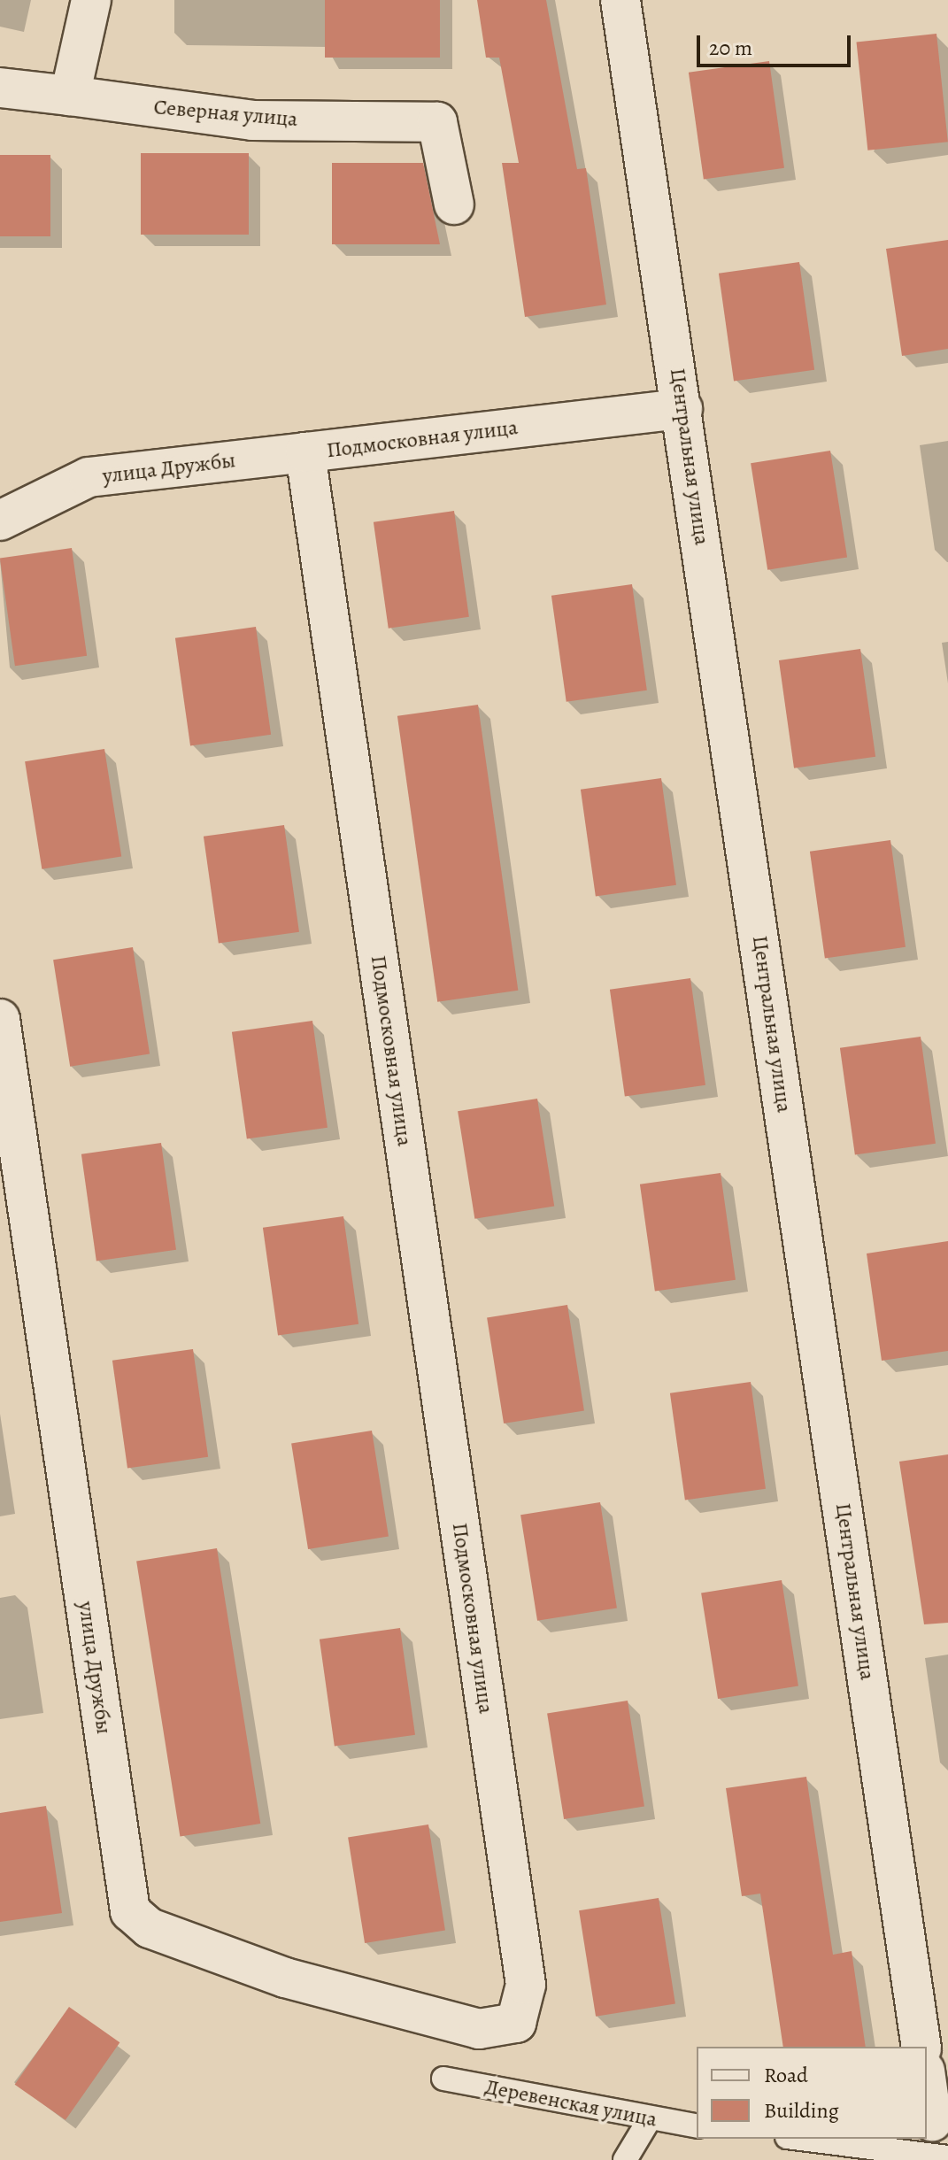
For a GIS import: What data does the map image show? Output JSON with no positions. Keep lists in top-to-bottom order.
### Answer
{
  "streets": {
    "street": [
      "Северная улица",
      "Подмосковная улица",
      "Центральная улица",
      "улица Дружбы"
    ],
    "lane": ["Деревенская улица"]
  },
  "crossings": [
    ["Подмосковная улица", "Центральная улица"],
    ["Подмосковная улица", "улица Дружбы"]
  ],
  "legend": ["Road", "Building"],
  "scale_bar": "20 m"
}
